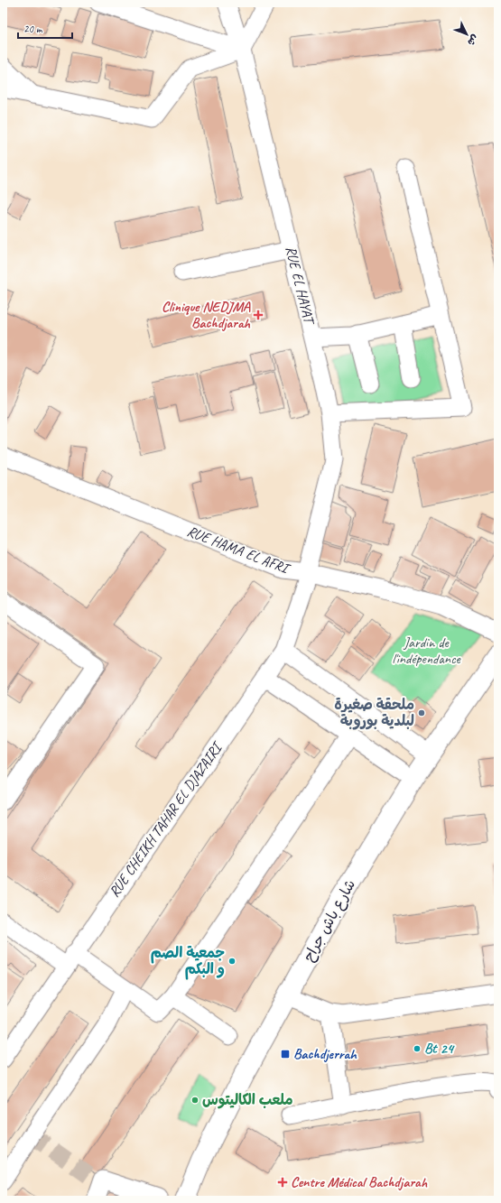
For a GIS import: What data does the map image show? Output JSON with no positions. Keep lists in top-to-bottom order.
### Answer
{
  "streets": {
    "main road": ["شارع باش جراح"],
    "street": ["RUE EL HAYAT", "RUE HAMA EL AFRI", "RUE CHEIKH TAHAR EL DJAZAIRI"]
  },
  "crossings": [
    ["RUE EL HAYAT", "RUE HAMA EL AFRI"],
    ["RUE EL HAYAT", "RUE CHEIKH TAHAR EL DJAZAIRI"],
    ["RUE HAMA EL AFRI", "RUE CHEIKH TAHAR EL DJAZAIRI"]
  ],
  "parks": ["Jardin de l'indépendance"],
  "places": {
    "health": ["Clinique NEDJMA Bachdjarah", "Centre Médical Bachdjarah"],
    "other": [
      "ملحقة صغيرة لبلدية بوروبة",
      "جمعية الصم و البكم",
      "Bt 24",
      "ملعب الكاليتوس"
    ],
    "transit": ["Bachdjerrah"]
  },
  "scale_bar": "20 m",
  "north": "bottom right"
}
